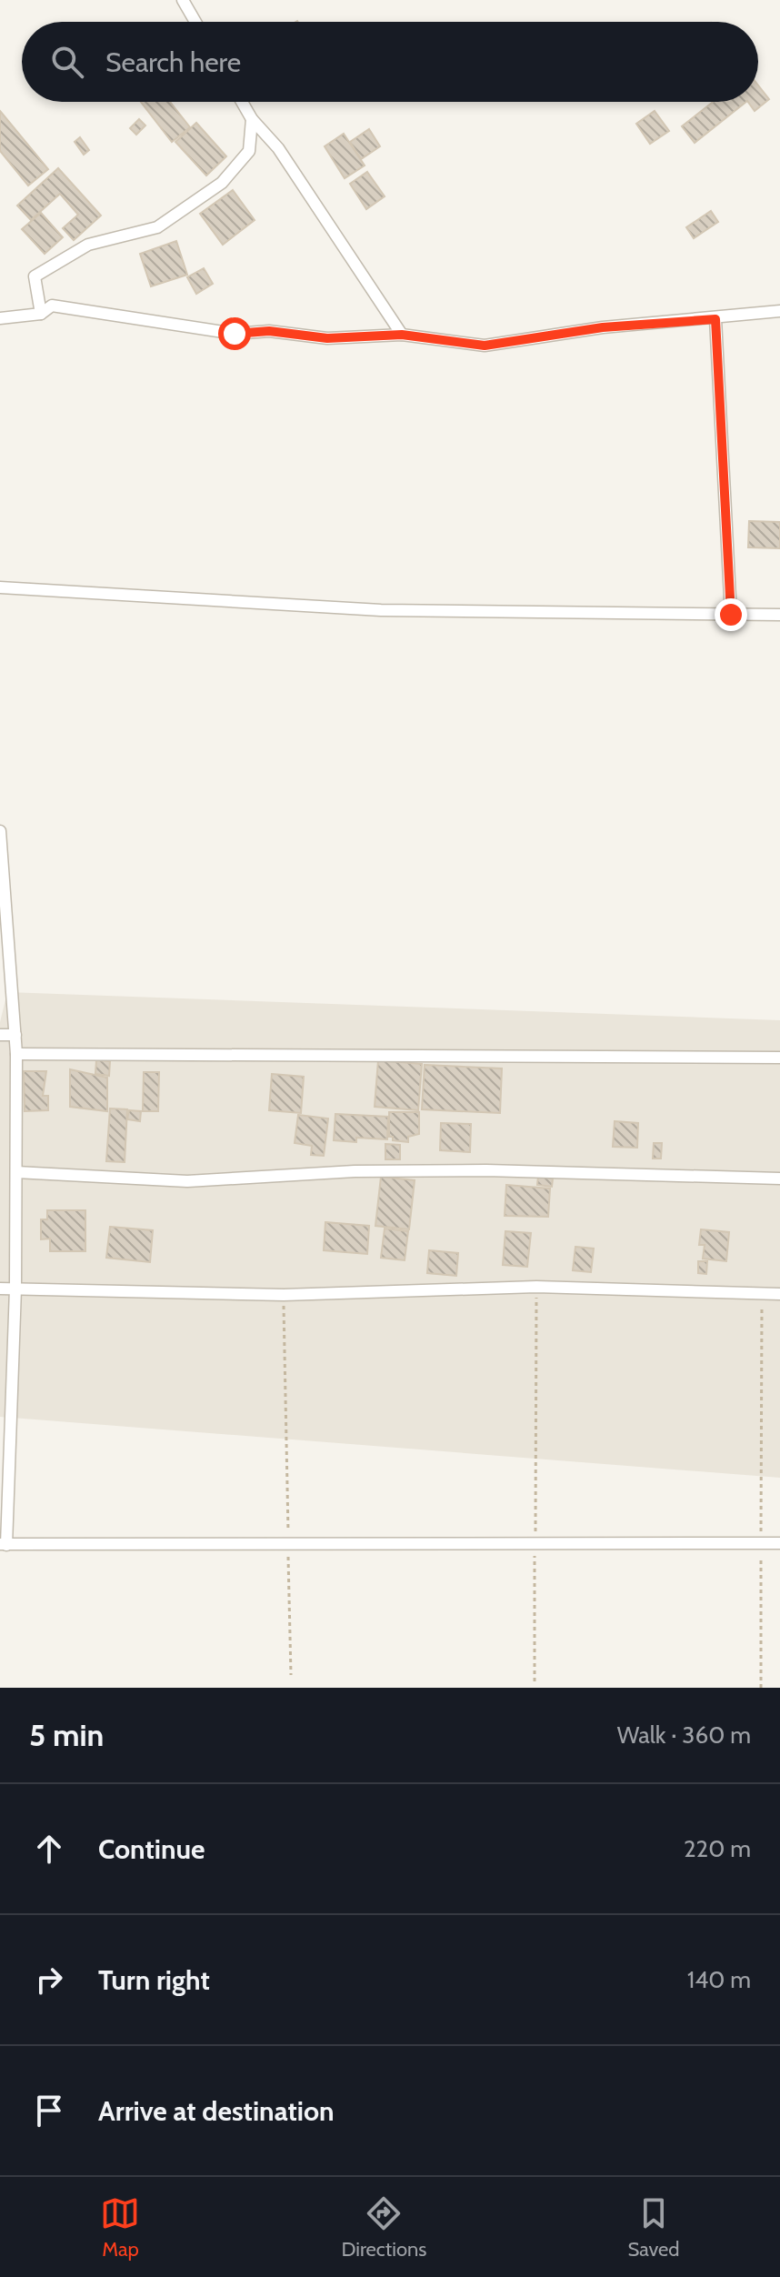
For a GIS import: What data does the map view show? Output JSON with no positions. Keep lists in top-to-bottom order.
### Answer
{
  "page": {
    "search": "Search here",
    "heading": ["5 min", "Walk · 360 m"],
    "list": [
      ["Continue", "220 m"],
      ["Turn right", "140 m"],
      "Arrive at destination"
    ],
    "nav": ["Map", "Directions", "Saved"]
  }
}
